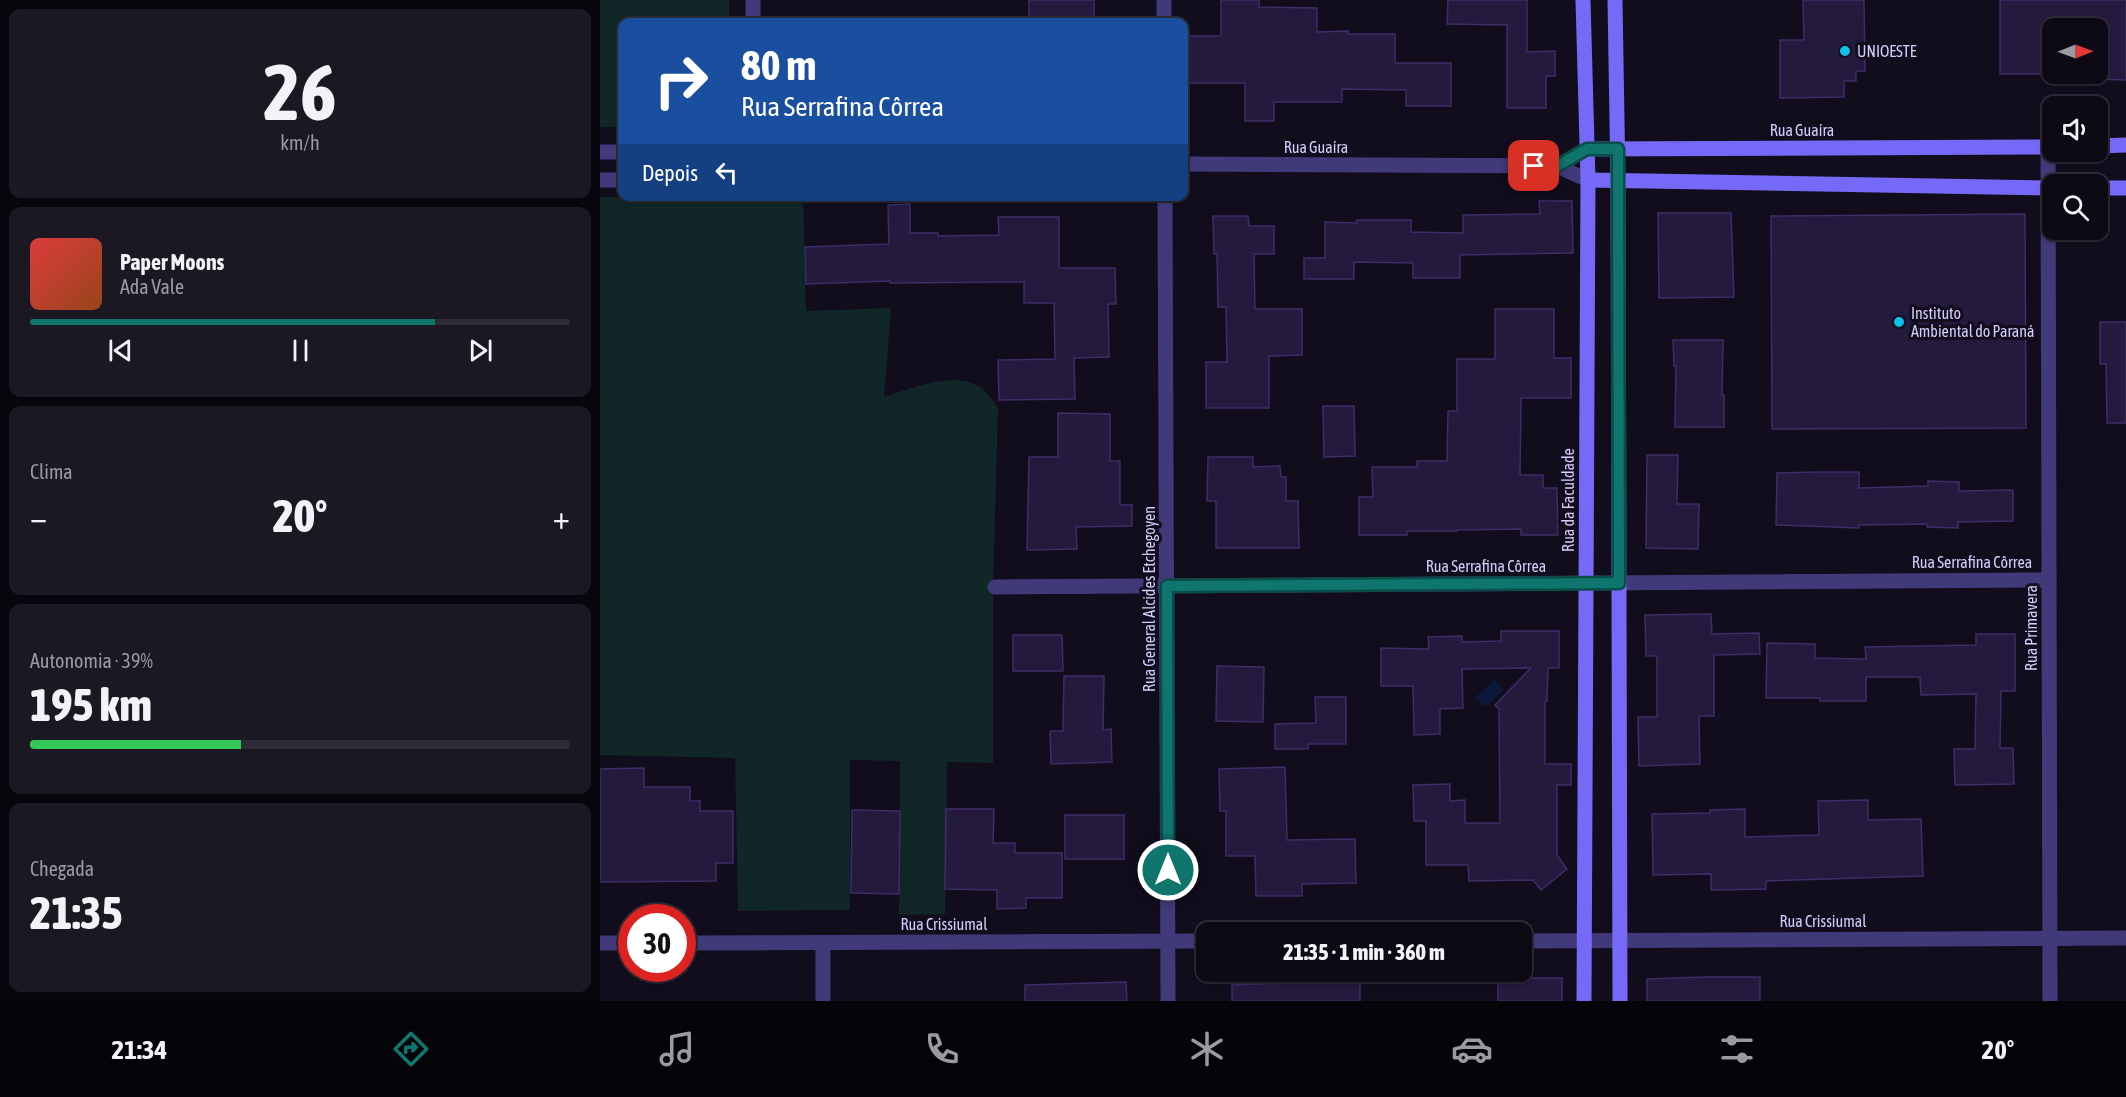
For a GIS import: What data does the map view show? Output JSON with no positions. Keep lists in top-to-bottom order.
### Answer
{
  "streets": {
    "street": [
      "Rua Guaíra",
      "Rua da Faculdade",
      "Rua Serrafina Côrrea",
      "Rua General Alcides Etchegoyen",
      "Rua Primavera",
      "Rua Crissiumal"
    ]
  },
  "crossings": [
    ["Rua Guaíra", "Rua da Faculdade"],
    ["Rua da Faculdade", "Rua Serrafina Côrrea"],
    ["Rua da Faculdade", "Rua Crissiumal"],
    ["Rua Serrafina Côrrea", "Rua General Alcides Etchegoyen"],
    ["Rua Serrafina Côrrea", "Rua Primavera"],
    ["Rua General Alcides Etchegoyen", "Rua Crissiumal"],
    ["Rua Primavera", "Rua Crissiumal"]
  ],
  "places": ["UNIOESTE", "Instituto Ambiental do Paraná"],
  "north": "right",
  "page": {
    "tile": [
      ["26", "km/h"],
      "Clima",
      ["Autonomia · 39%", "195 km"],
      ["Chegada", "21:35"]
    ],
    "turn": ["80 m", "Rua Serrafina Côrrea"],
    "then": "Depois",
    "song": ["Paper Moons", "Ada Vale"],
    "heat": ["−", "20°", "+"],
    "limit": "30",
    "trip": "21:35 · 1 min · 360 m",
    "tabs": ["21:34", "20°"]
  }
}
